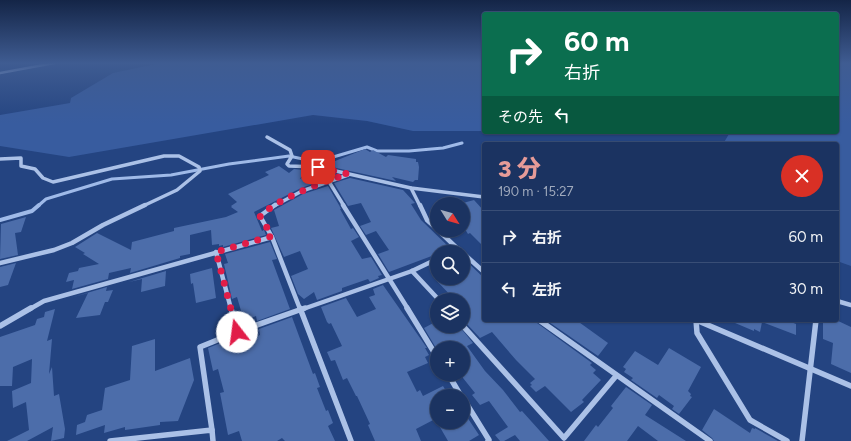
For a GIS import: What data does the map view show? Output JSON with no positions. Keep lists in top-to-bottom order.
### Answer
{
  "north": "bottom right",
  "page": {
    "turn": ["60 m", "右折"],
    "then": "その先",
    "heading": ["3 分", "190 m · 15:27"],
    "map_buttons": ["+", "−"],
    "list": [
      {
        "name": "右折",
        "value": "60 m"
      },
      {
        "name": "左折",
        "value": "30 m"
      }
    ]
  }
}
